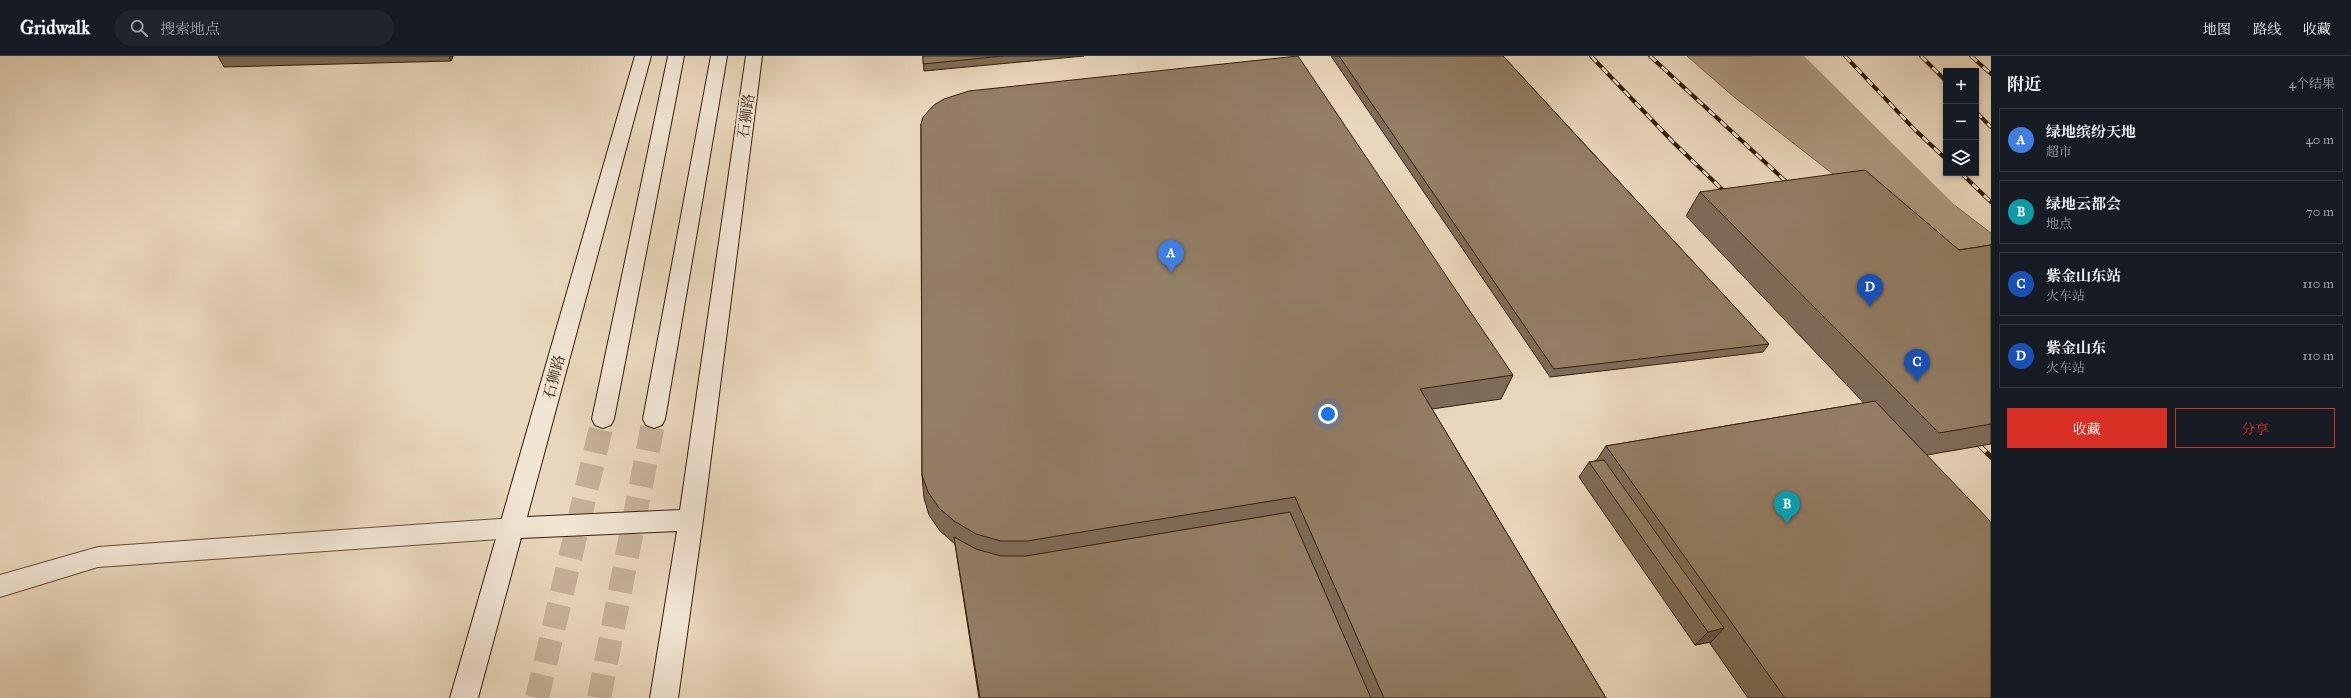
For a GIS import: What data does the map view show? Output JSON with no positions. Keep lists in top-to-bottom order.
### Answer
{
  "streets": {
    "street": ["石狮路"]
  },
  "page": {
    "header": "Gridwalk",
    "search": "搜索地点",
    "nav": ["地图", "路线", "收藏"],
    "heading": ["附近", "4个结果"],
    "map_buttons": ["+", "−"],
    "list": [
      {
        "mark": "A",
        "name": "绿地缤纷天地",
        "note": "超市",
        "value": "40 m"
      },
      {
        "mark": "B",
        "name": "绿地云都会",
        "note": "地点",
        "value": "70 m"
      },
      {
        "mark": "C",
        "name": "紫金山东站",
        "note": "火车站",
        "value": "110 m"
      },
      {
        "mark": "D",
        "name": "紫金山东",
        "note": "火车站",
        "value": "110 m"
      }
    ],
    "pins": [
      "A",
      "D",
      "C",
      "B"
    ],
    "buttons": ["收藏", "分享"]
  }
}
